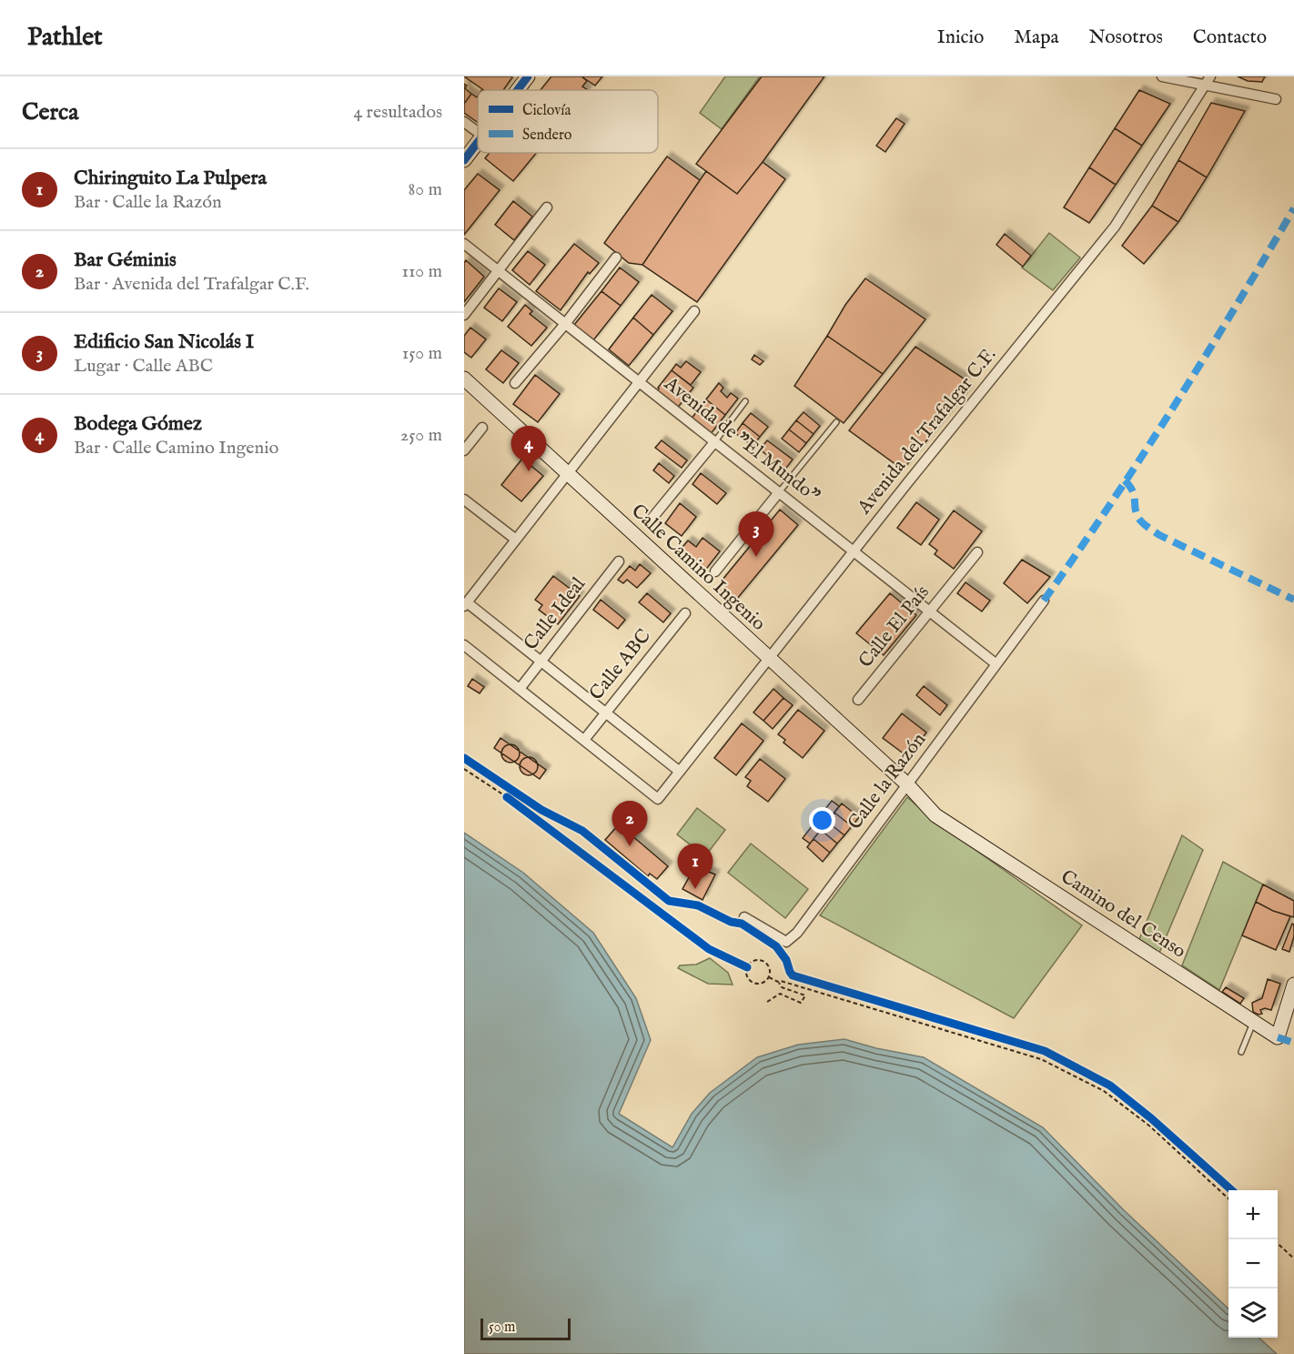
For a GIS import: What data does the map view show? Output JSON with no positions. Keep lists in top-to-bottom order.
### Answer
{
  "streets": {
    "street": [
      "Avenida del Trafalgar C.F.",
      "Avenida de \"El Mundo\"",
      "Calle Camino Ingenio",
      "Calle Ideal",
      "Calle El País",
      "Calle ABC",
      "Calle la Razón",
      "Camino del Censo"
    ]
  },
  "crossings": [
    ["Avenida del Trafalgar C.F.", "Avenida de \"El Mundo\""],
    ["Avenida del Trafalgar C.F.", "Calle Camino Ingenio"],
    ["Avenida del Trafalgar C.F.", "Calle ABC"],
    ["Avenida de \"El Mundo\"", "Calle El País"],
    ["Avenida de \"El Mundo\"", "Calle la Razón"],
    ["Calle Camino Ingenio", "Calle la Razón"],
    ["Calle Camino Ingenio", "Camino del Censo"],
    ["Calle la Razón", "Camino del Censo"]
  ],
  "legend": ["Ciclovía", "Sendero"],
  "scale_bar": "50 m",
  "page": {
    "header": "Pathlet",
    "nav": [
      "Inicio",
      "Mapa",
      "Nosotros",
      "Contacto"
    ],
    "heading": ["Cerca", "4 resultados"],
    "list": [
      {
        "mark": "1",
        "name": "Chiringuito La Pulpera",
        "note": "Bar · Calle la Razón",
        "value": "80 m"
      },
      {
        "mark": "2",
        "name": "Bar Géminis",
        "note": "Bar · Avenida del Trafalgar C.F.",
        "value": "110 m"
      },
      {
        "mark": "3",
        "name": "Edificio San Nicolás I",
        "note": "Lugar · Calle ABC",
        "value": "150 m"
      },
      {
        "mark": "4",
        "name": "Bodega Gómez",
        "note": "Bar · Calle Camino Ingenio",
        "value": "250 m"
      }
    ],
    "pins": [
      "4",
      "3",
      "2",
      "1"
    ],
    "map_buttons": ["+", "−"],
    "scale": "50 m"
  }
}
